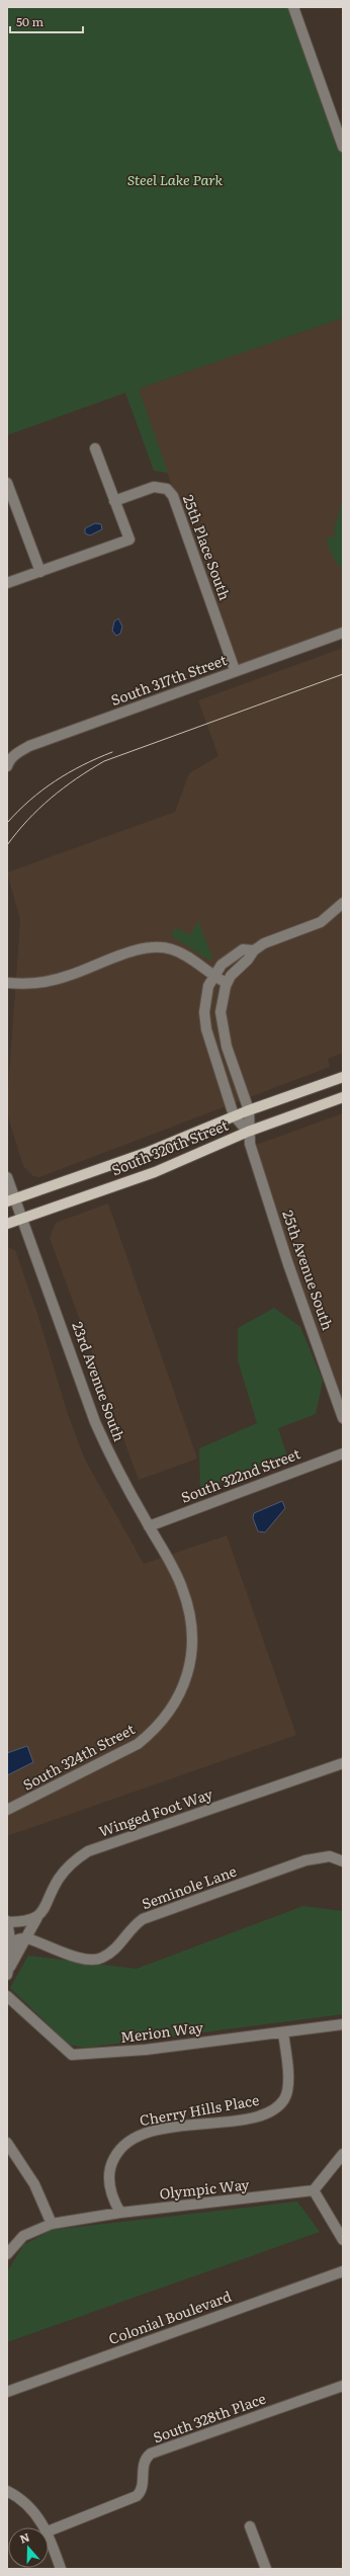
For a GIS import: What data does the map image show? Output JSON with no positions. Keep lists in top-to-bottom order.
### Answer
{
  "streets": {
    "main road": ["South 320th Street"],
    "street": [
      "25th Place South",
      "South 317th Street",
      "25th Avenue South",
      "23rd Avenue South",
      "South 322nd Street",
      "South 324th Street",
      "Winged Foot Way",
      "Seminole Lane",
      "Merion Way",
      "Cherry Hills Place",
      "Olympic Way",
      "Colonial Boulevard",
      "South 328th Place"
    ]
  },
  "crossings": [
    ["25th Place South", "South 317th Street"],
    ["South 320th Street", "25th Avenue South"],
    ["South 320th Street", "23rd Avenue South"],
    ["23rd Avenue South", "South 322nd Street"],
    ["23rd Avenue South", "South 324th Street"],
    ["Winged Foot Way", "Seminole Lane"],
    ["Merion Way", "Cherry Hills Place"],
    ["Cherry Hills Place", "Olympic Way"]
  ],
  "parks": ["Steel Lake Park"],
  "scale_bar": "50 m",
  "north": "top"
}
